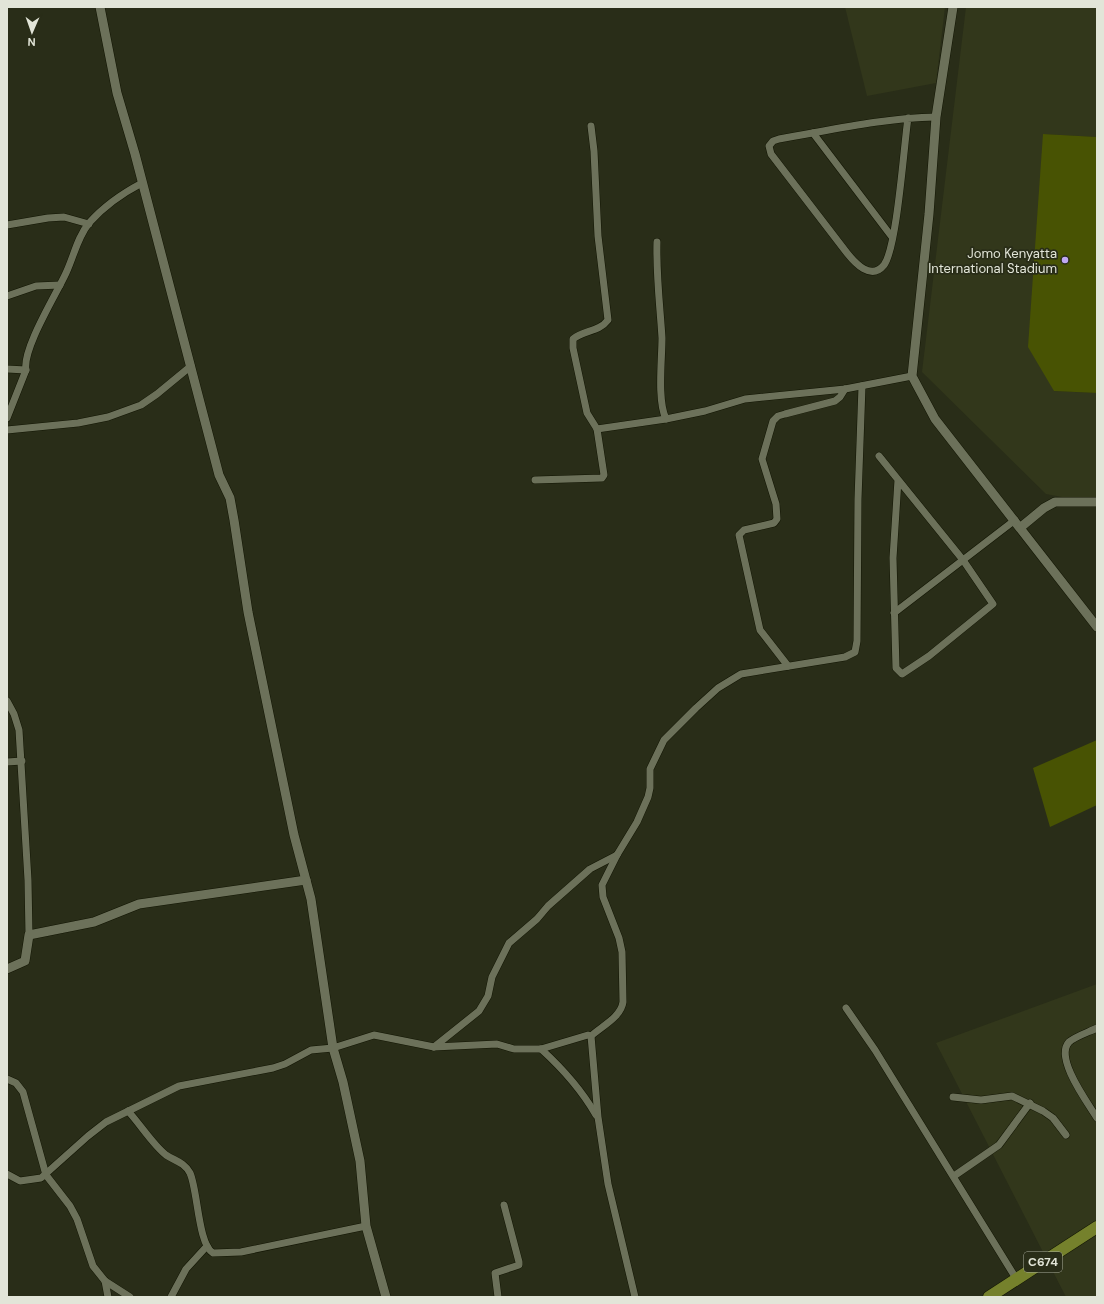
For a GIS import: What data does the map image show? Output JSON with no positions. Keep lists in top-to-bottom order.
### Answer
{
  "streets": {
    "main road": ["C674"]
  },
  "places": ["Jomo Kenyatta International Stadium"],
  "north": "bottom"
}
